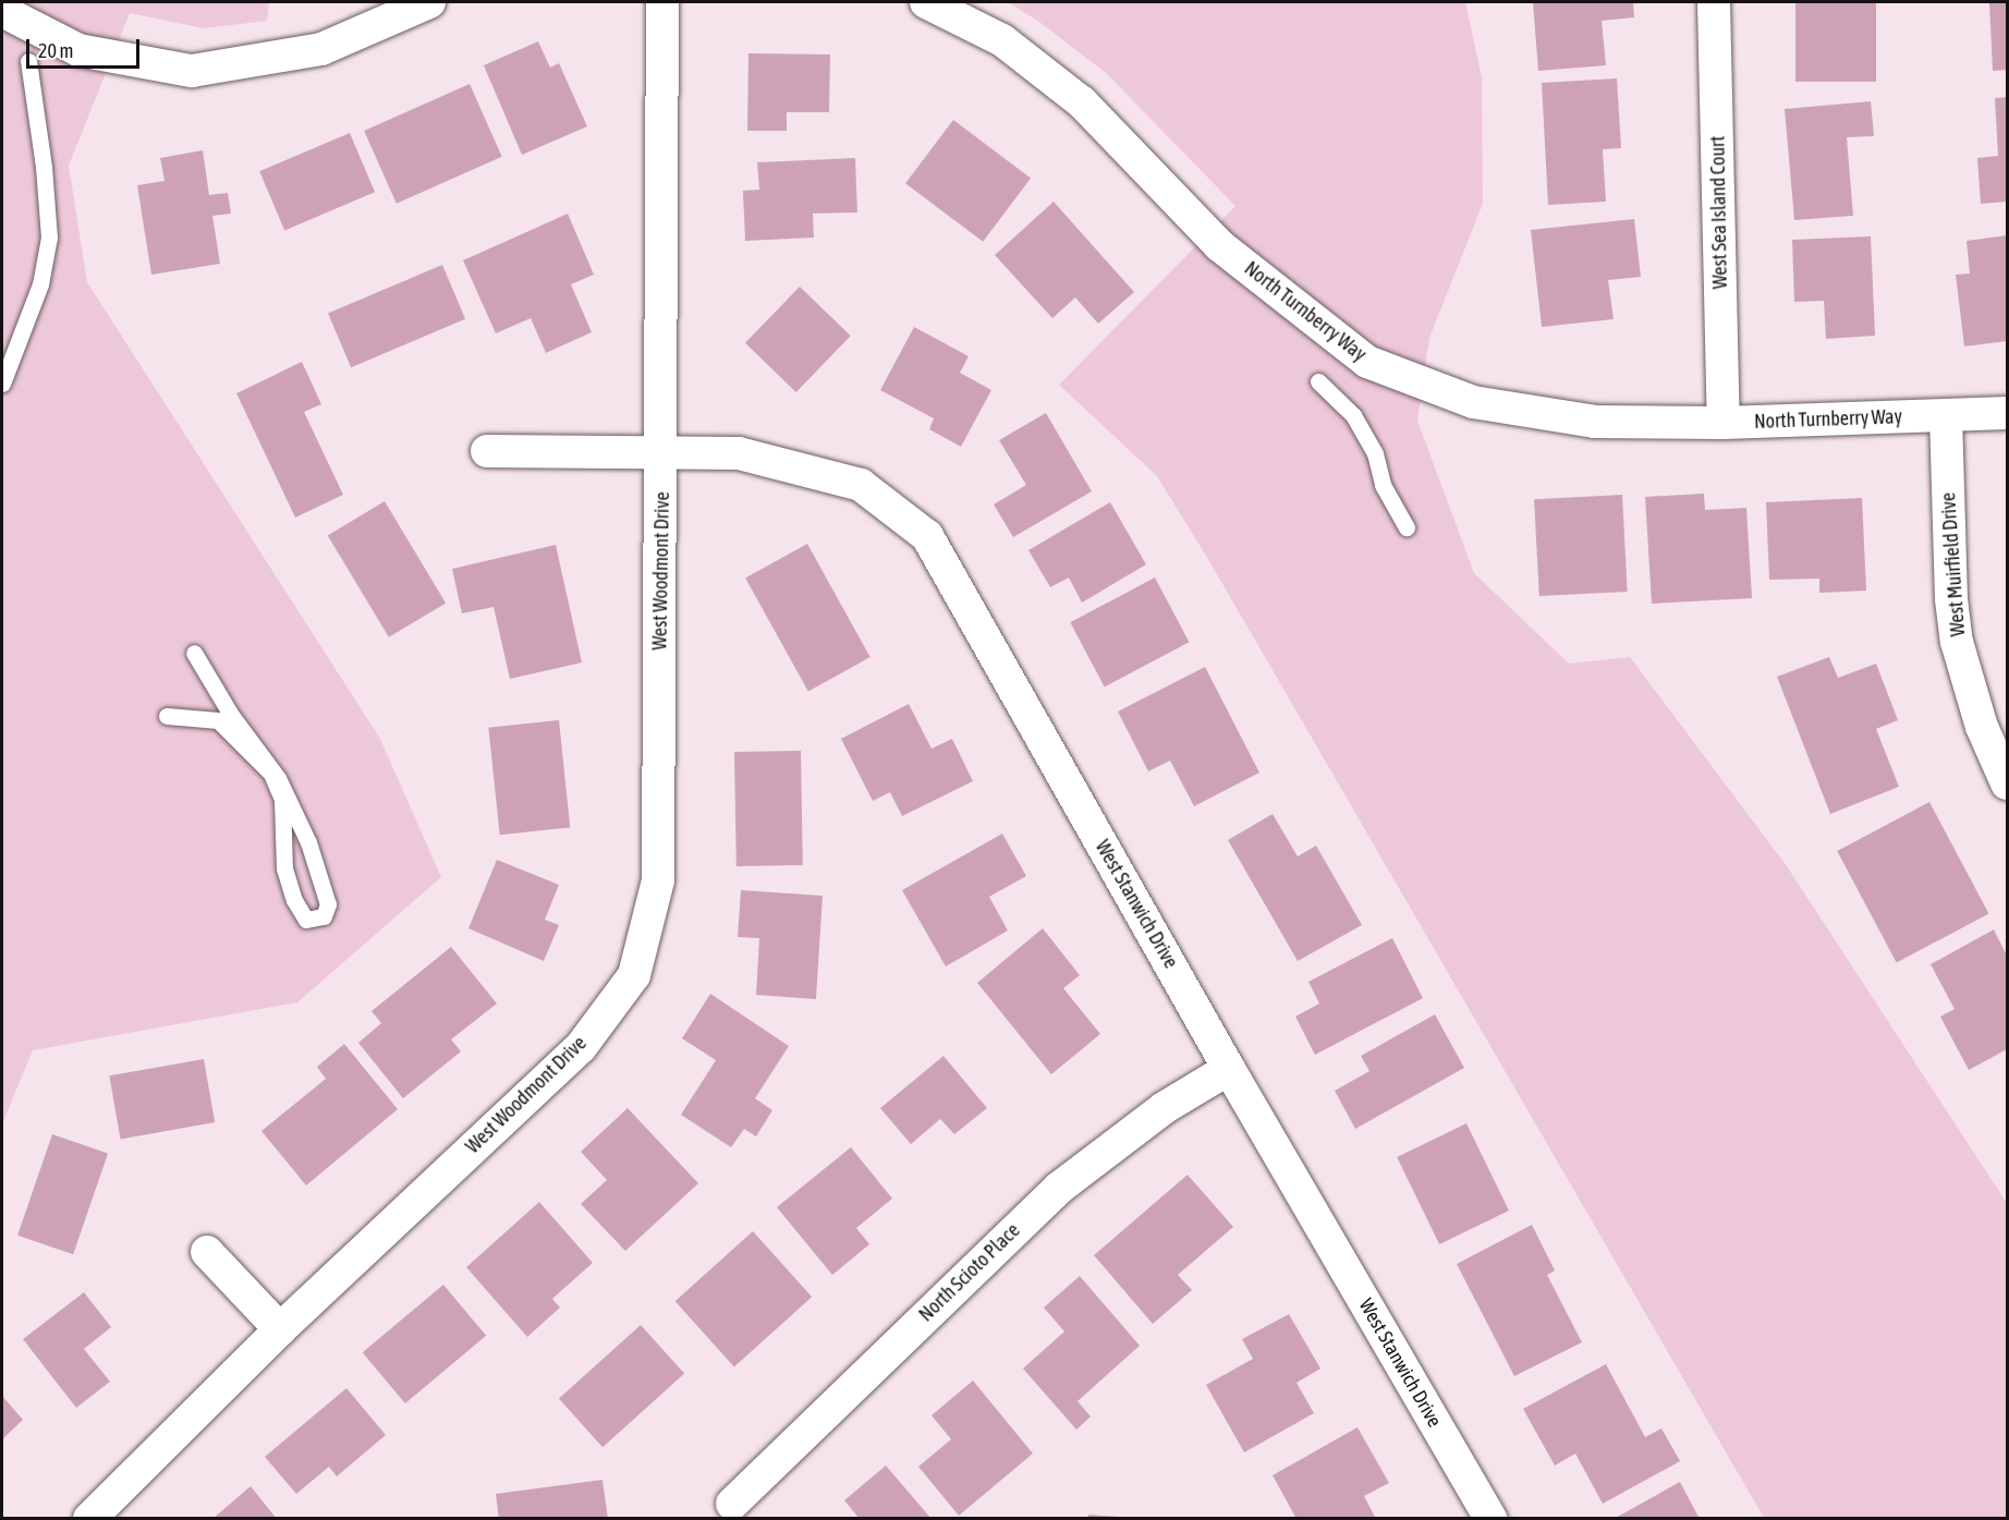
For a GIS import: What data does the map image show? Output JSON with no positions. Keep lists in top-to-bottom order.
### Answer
{
  "streets": {
    "street": [
      "West Sea Island Court",
      "North Turnberry Way",
      "West Muirfield Drive",
      "West Woodmont Drive",
      "West Stanwich Drive",
      "North Scioto Place"
    ]
  },
  "crossings": [
    ["West Sea Island Court", "North Turnberry Way"],
    ["North Turnberry Way", "West Muirfield Drive"],
    ["West Woodmont Drive", "West Stanwich Drive"],
    ["West Stanwich Drive", "North Scioto Place"]
  ],
  "scale_bar": "20 m"
}
